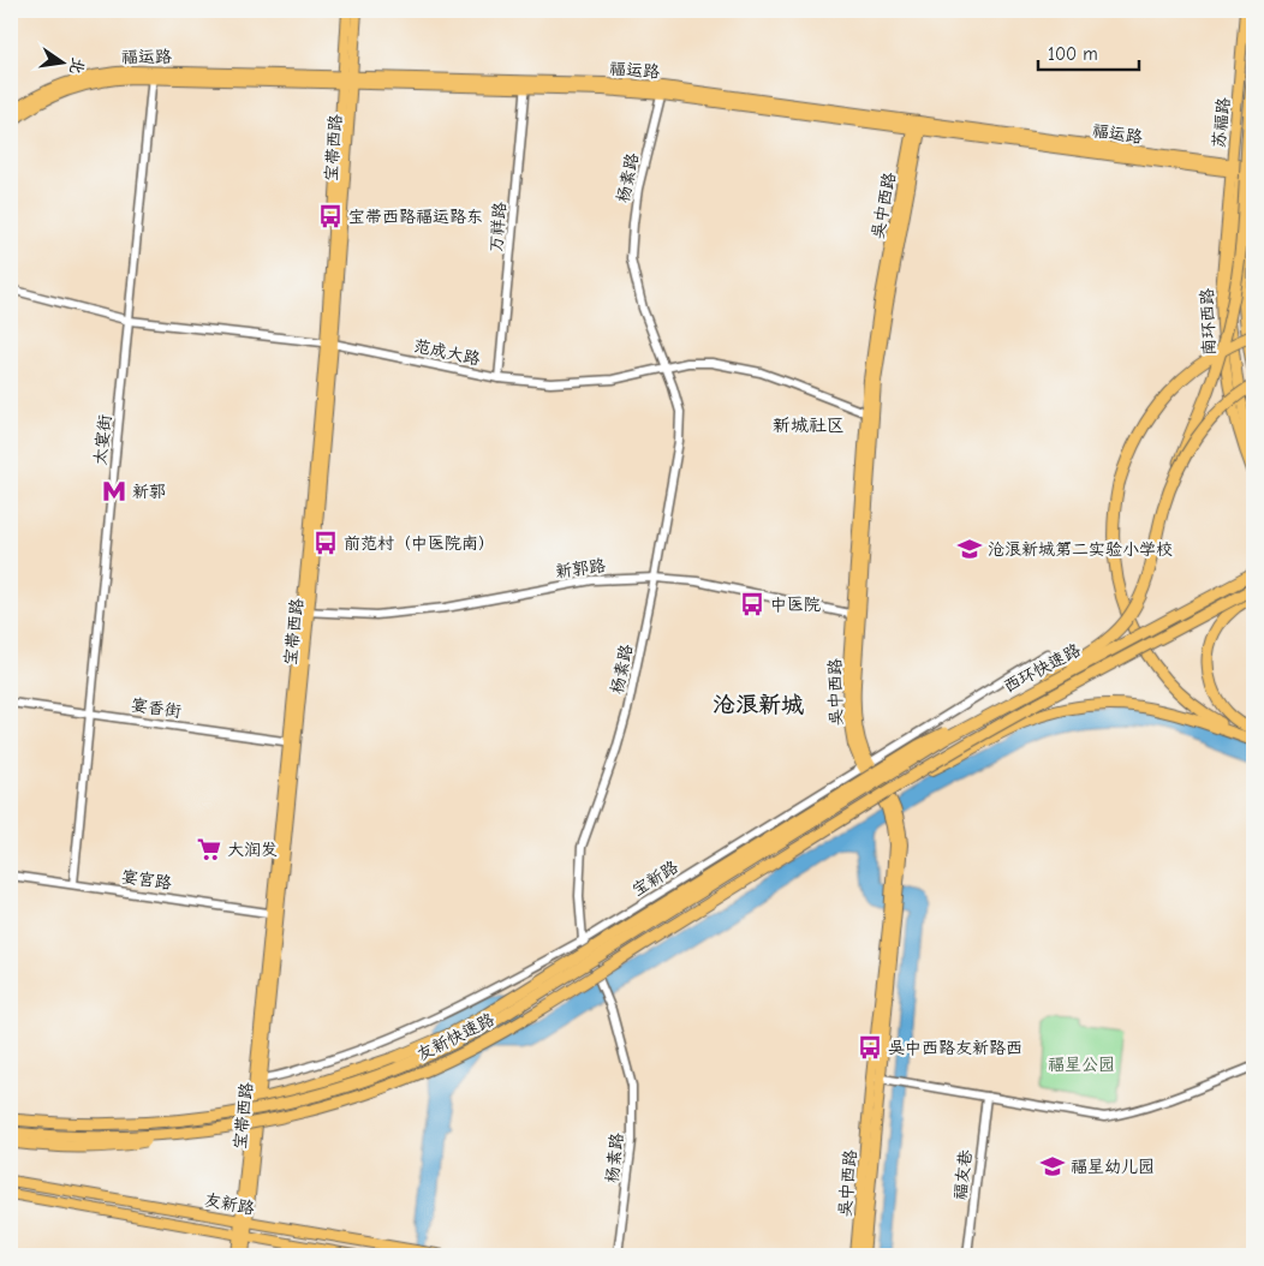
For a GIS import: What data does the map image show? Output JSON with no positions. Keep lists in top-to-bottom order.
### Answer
{
  "streets": {
    "highway": ["西环快速路", "友新快速路"],
    "main road": [
      "福运路",
      "苏福路",
      "宝带西路",
      "吴中西路",
      "南环西路",
      "友新路"
    ],
    "street": [
      "杨素路",
      "万祥路",
      "范成大路",
      "太宴街",
      "新郭路",
      "宴香街",
      "宝新路",
      "宴宫路",
      "福友巷"
    ]
  },
  "crossings": [
    ["福运路", "苏福路"],
    ["福运路", "宝带西路"],
    ["福运路", "杨素路"],
    ["福运路", "吴中西路"],
    ["福运路", "万祥路"],
    ["福运路", "南环西路"],
    ["福运路", "太宴街"],
    ["苏福路", "南环西路"],
    ["宝带西路", "范成大路"],
    ["宝带西路", "新郭路"],
    ["宝带西路", "宴香街"],
    ["宝带西路", "宝新路"],
    ["宝带西路", "宴宫路"],
    ["宝带西路", "友新路"],
    ["杨素路", "范成大路"],
    ["杨素路", "新郭路"],
    ["杨素路", "宝新路"],
    ["吴中西路", "范成大路"],
    ["吴中西路", "新郭路"],
    ["吴中西路", "宝新路"],
    ["万祥路", "范成大路"],
    ["范成大路", "太宴街"],
    ["太宴街", "宴香街"],
    ["太宴街", "宴宫路"],
    ["西环快速路", "友新快速路"]
  ],
  "districts": ["新城社区", "沧浪新城"],
  "parks": ["福星公园"],
  "places": {
    "bus stop": [
      "宝带西路福运路东",
      "前范村（中医院南）",
      "中医院",
      "吴中西路友新路西"
    ],
    "metro station": ["新郭"],
    "school or university": ["沧浪新城第二实验小学校", "福星幼儿园"],
    "supermarket": ["大润发"]
  },
  "scale_bar": "100 m",
  "north": "right"
}
